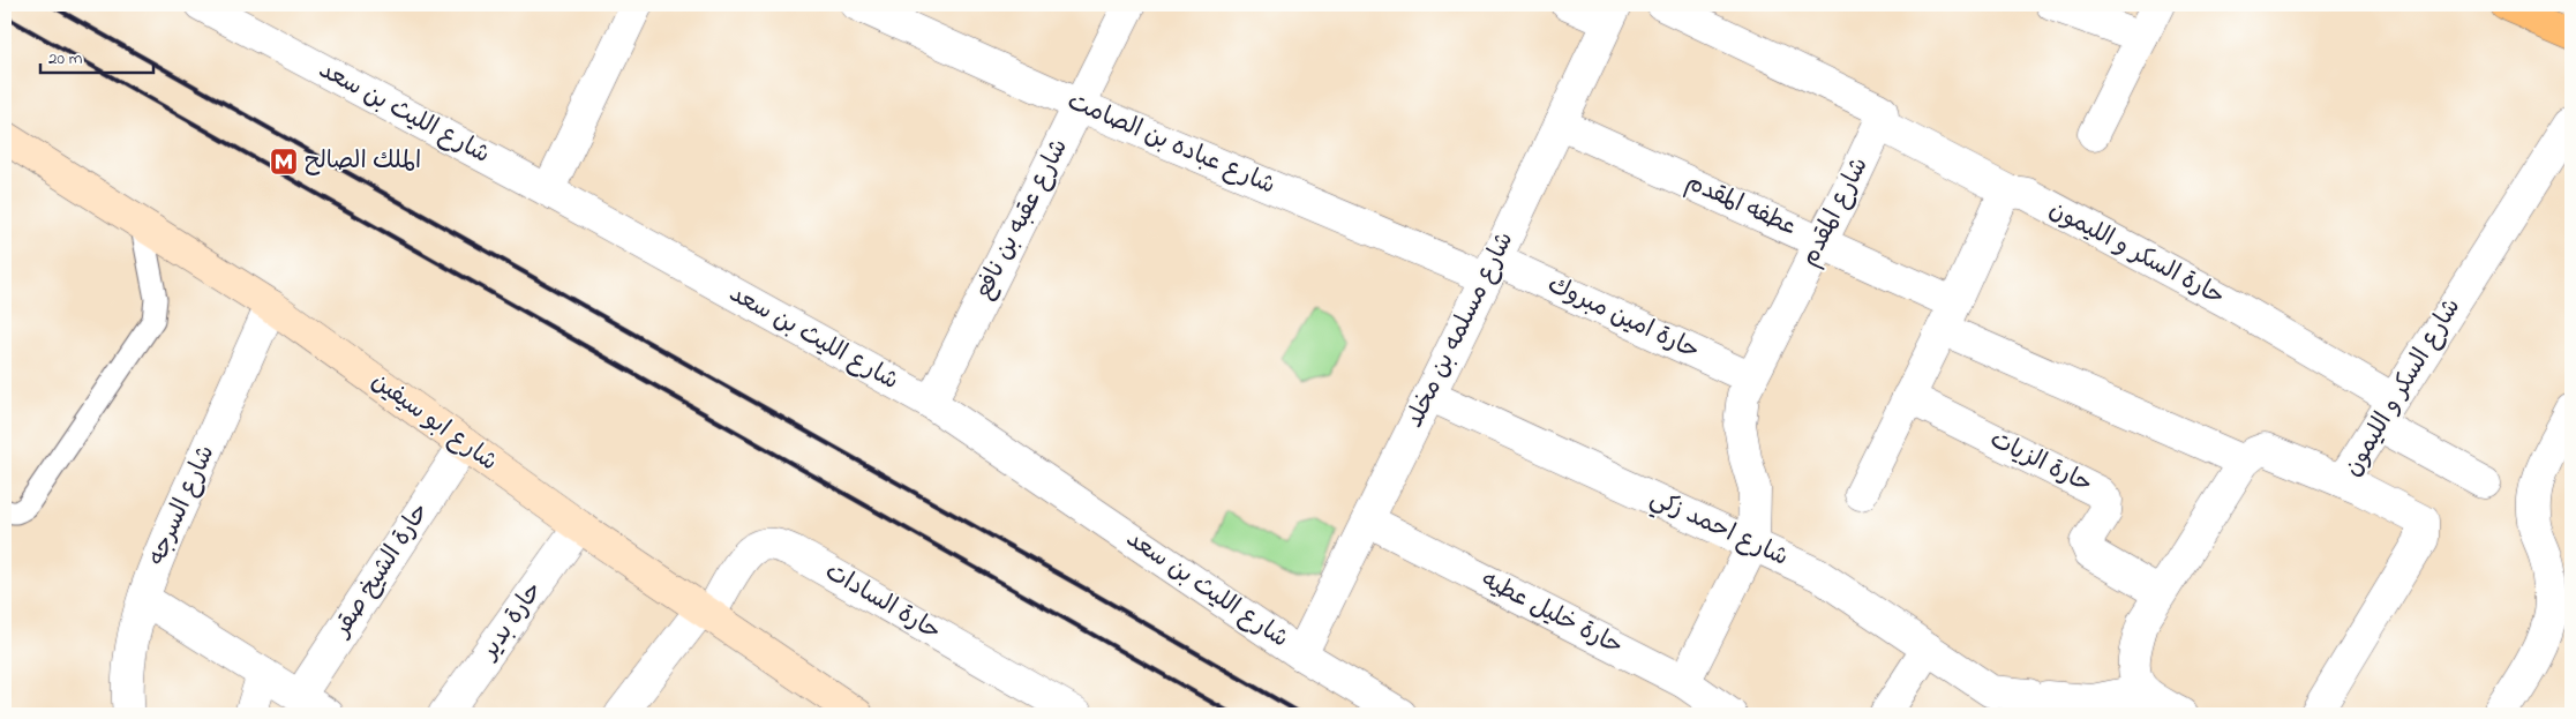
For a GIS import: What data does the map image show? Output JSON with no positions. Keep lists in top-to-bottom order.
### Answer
{
  "streets": {
    "street": [
      "شارع الليث بن سعد",
      "شارع عباده بن الصامت",
      "عطفه المقدم",
      "شارع المقدم",
      "شارع عقبه بن نافع",
      "حارة السكر و الليمون",
      "حارة امين مبروك",
      "شارع مسلمه بن مخلد",
      "شارع السكر و الليمون",
      "شارع ابو سيفين",
      "حارة الزيات",
      "شارع السرجه",
      "شارع احمد زكي",
      "حارة الشيخ صقر",
      "حارة السادات",
      "حارة خليل عطيه",
      "حارة بدير"
    ]
  },
  "crossings": [
    ["شارع الليث بن سعد", "شارع عقبه بن نافع"],
    ["شارع الليث بن سعد", "شارع مسلمه بن مخلد"],
    ["شارع عباده بن الصامت", "شارع عقبه بن نافع"],
    ["شارع عباده بن الصامت", "حارة امين مبروك"],
    ["شارع عباده بن الصامت", "شارع مسلمه بن مخلد"],
    ["عطفه المقدم", "شارع المقدم"],
    ["عطفه المقدم", "شارع مسلمه بن مخلد"],
    ["شارع المقدم", "حارة السكر و الليمون"],
    ["شارع المقدم", "حارة امين مبروك"],
    ["شارع المقدم", "شارع احمد زكي"],
    ["حارة السكر و الليمون", "شارع السكر و الليمون"],
    ["حارة امين مبروك", "شارع مسلمه بن مخلد"],
    ["شارع مسلمه بن مخلد", "شارع احمد زكي"],
    ["شارع مسلمه بن مخلد", "حارة خليل عطيه"],
    ["شارع ابو سيفين", "شارع السرجه"],
    ["شارع ابو سيفين", "حارة الشيخ صقر"],
    ["شارع ابو سيفين", "حارة السادات"],
    ["شارع ابو سيفين", "حارة بدير"]
  ],
  "places": {
    "metro station": ["الملك الصالح"]
  },
  "scale_bar": "20 m"
}
